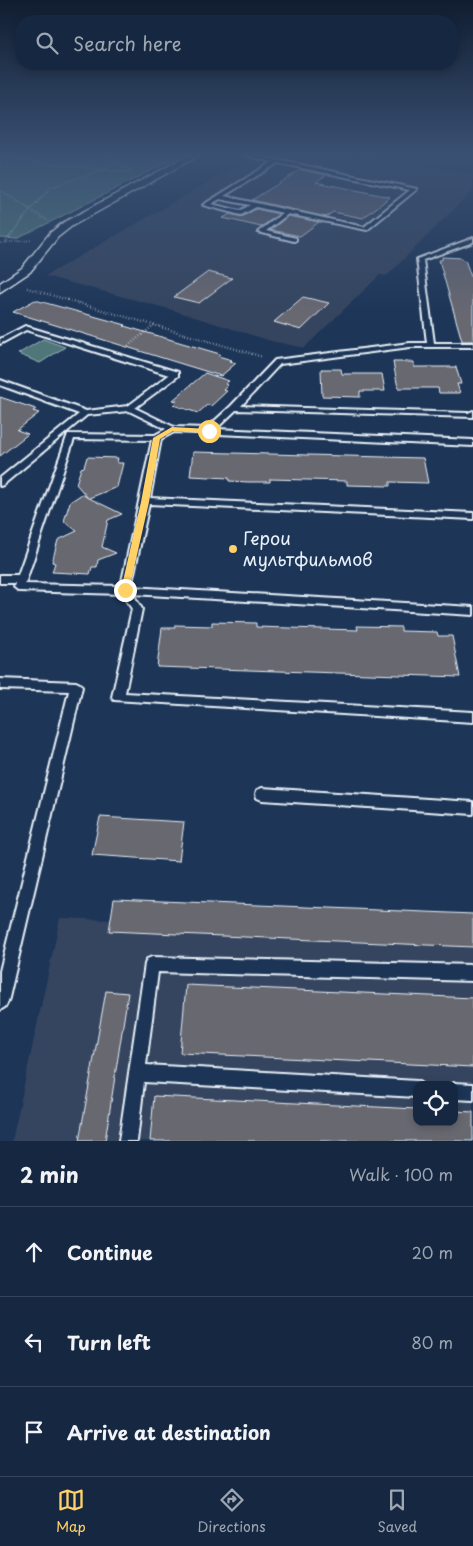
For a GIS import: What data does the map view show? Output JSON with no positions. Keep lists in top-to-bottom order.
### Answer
{
  "places": ["Герои мультфильмов"],
  "page": {
    "search": "Search here",
    "heading": ["2 min", "Walk · 100 m"],
    "list": [
      ["Continue", "20 m"],
      ["Turn left", "80 m"],
      "Arrive at destination"
    ],
    "nav": ["Map", "Directions", "Saved"]
  }
}
